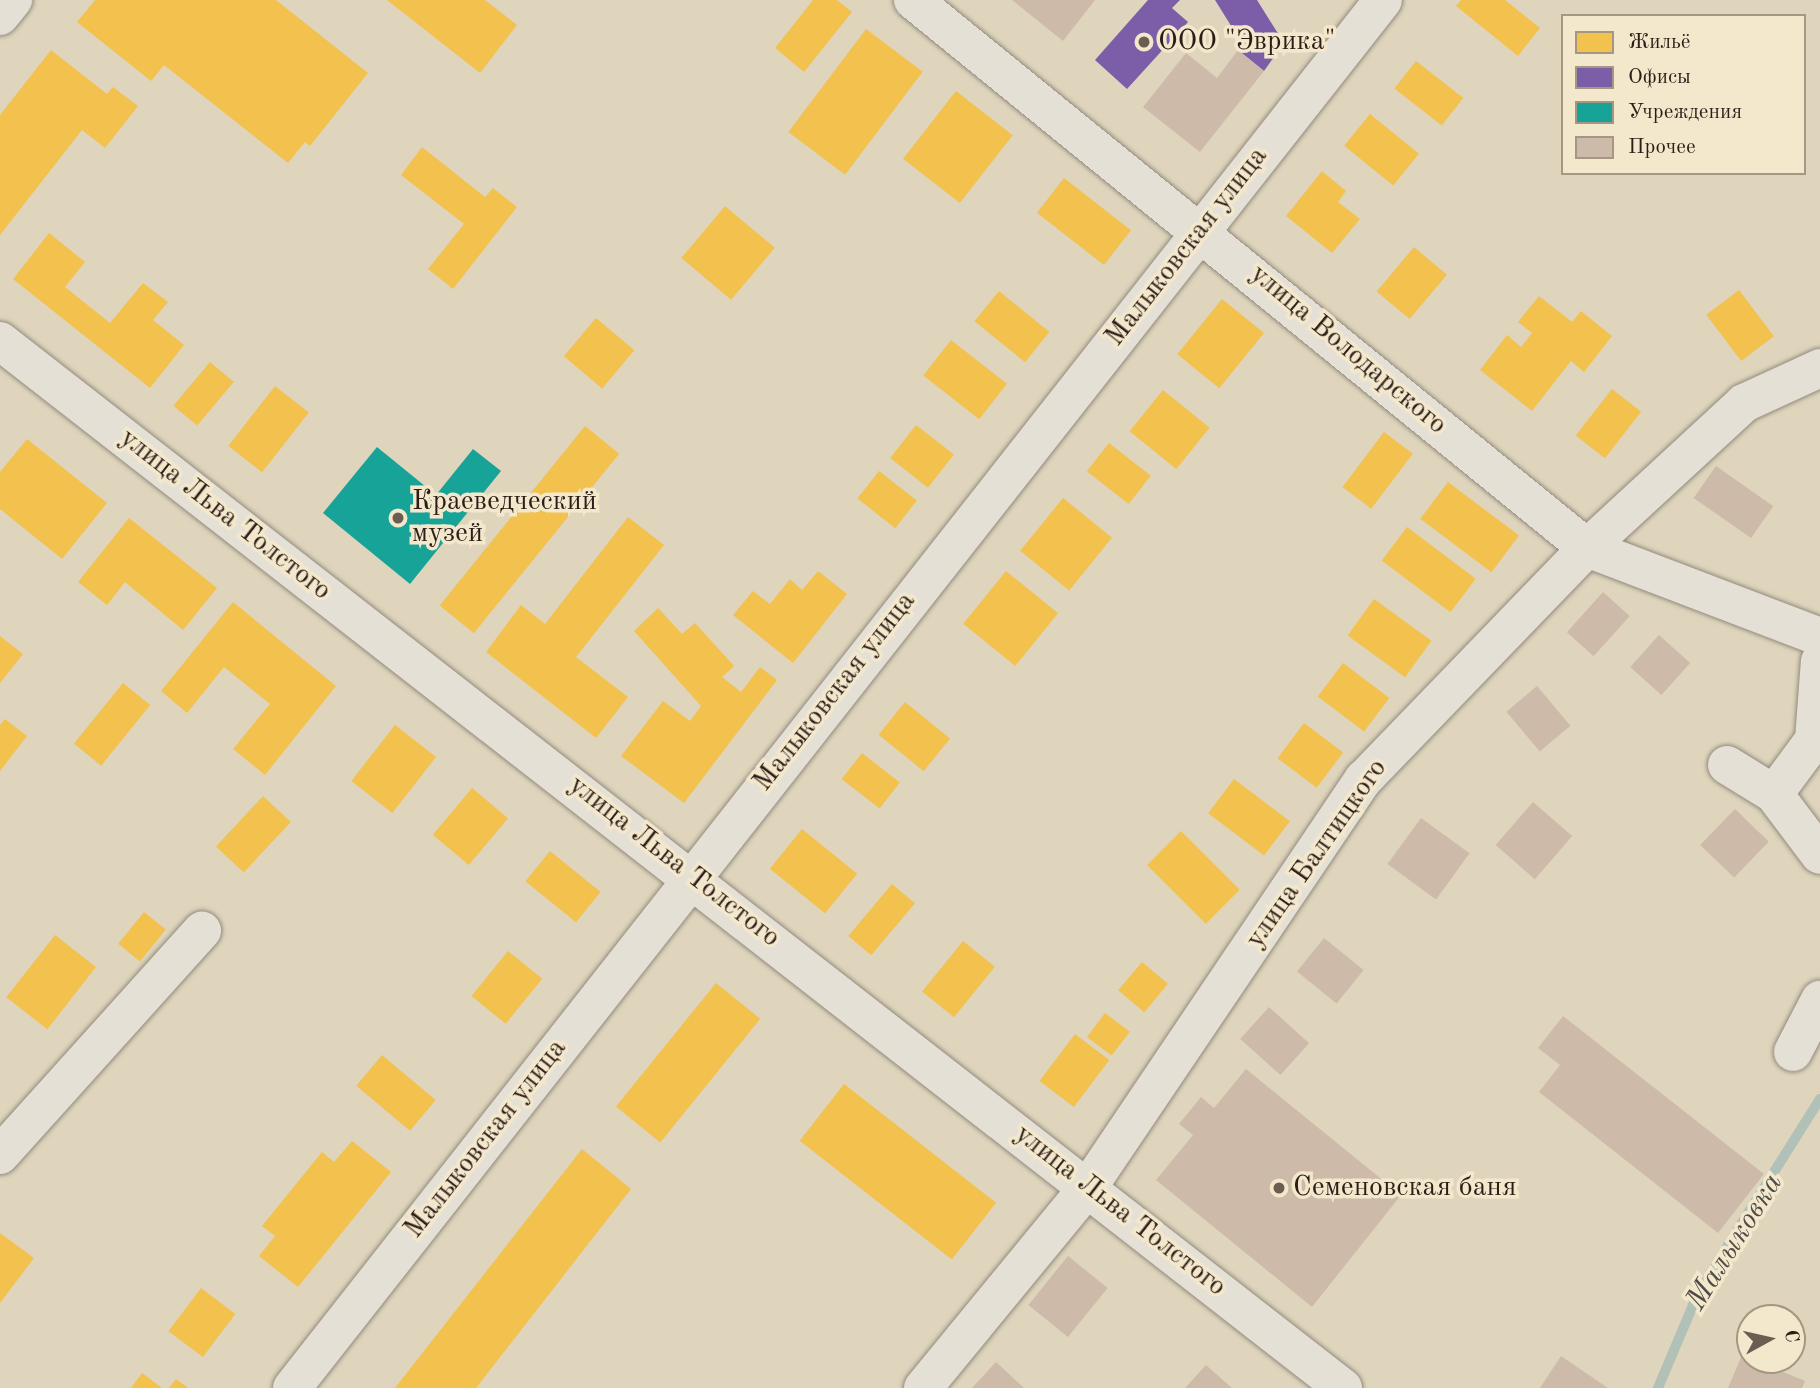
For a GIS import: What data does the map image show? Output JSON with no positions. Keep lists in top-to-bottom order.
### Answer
{
  "streets": {
    "street": [
      "Малыковская улица",
      "улица Володарского",
      "улица Льва Толстого",
      "улица Балтицкого"
    ]
  },
  "crossings": [
    ["Малыковская улица", "улица Володарского"],
    ["Малыковская улица", "улица Льва Толстого"],
    ["улица Володарского", "улица Балтицкого"],
    ["улица Льва Толстого", "улица Балтицкого"]
  ],
  "water": ["Малыковка"],
  "places": ["ООО \"Эврика\"", "Краеведческий музей", "Семеновская баня"],
  "legend": [
    "Жильё",
    "Офисы",
    "Учреждения",
    "Прочее"
  ],
  "north": "right"
}
